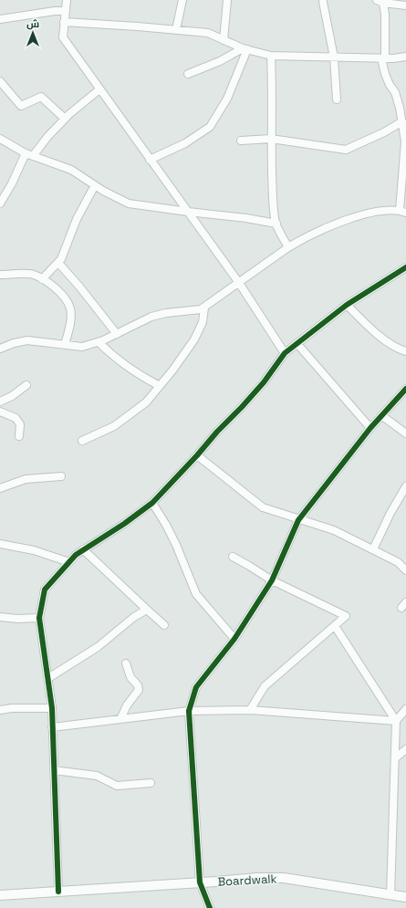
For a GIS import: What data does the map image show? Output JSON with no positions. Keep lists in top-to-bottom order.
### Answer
{
  "streets": {
    "street": ["Boardwalk"]
  },
  "north": "top"
}
